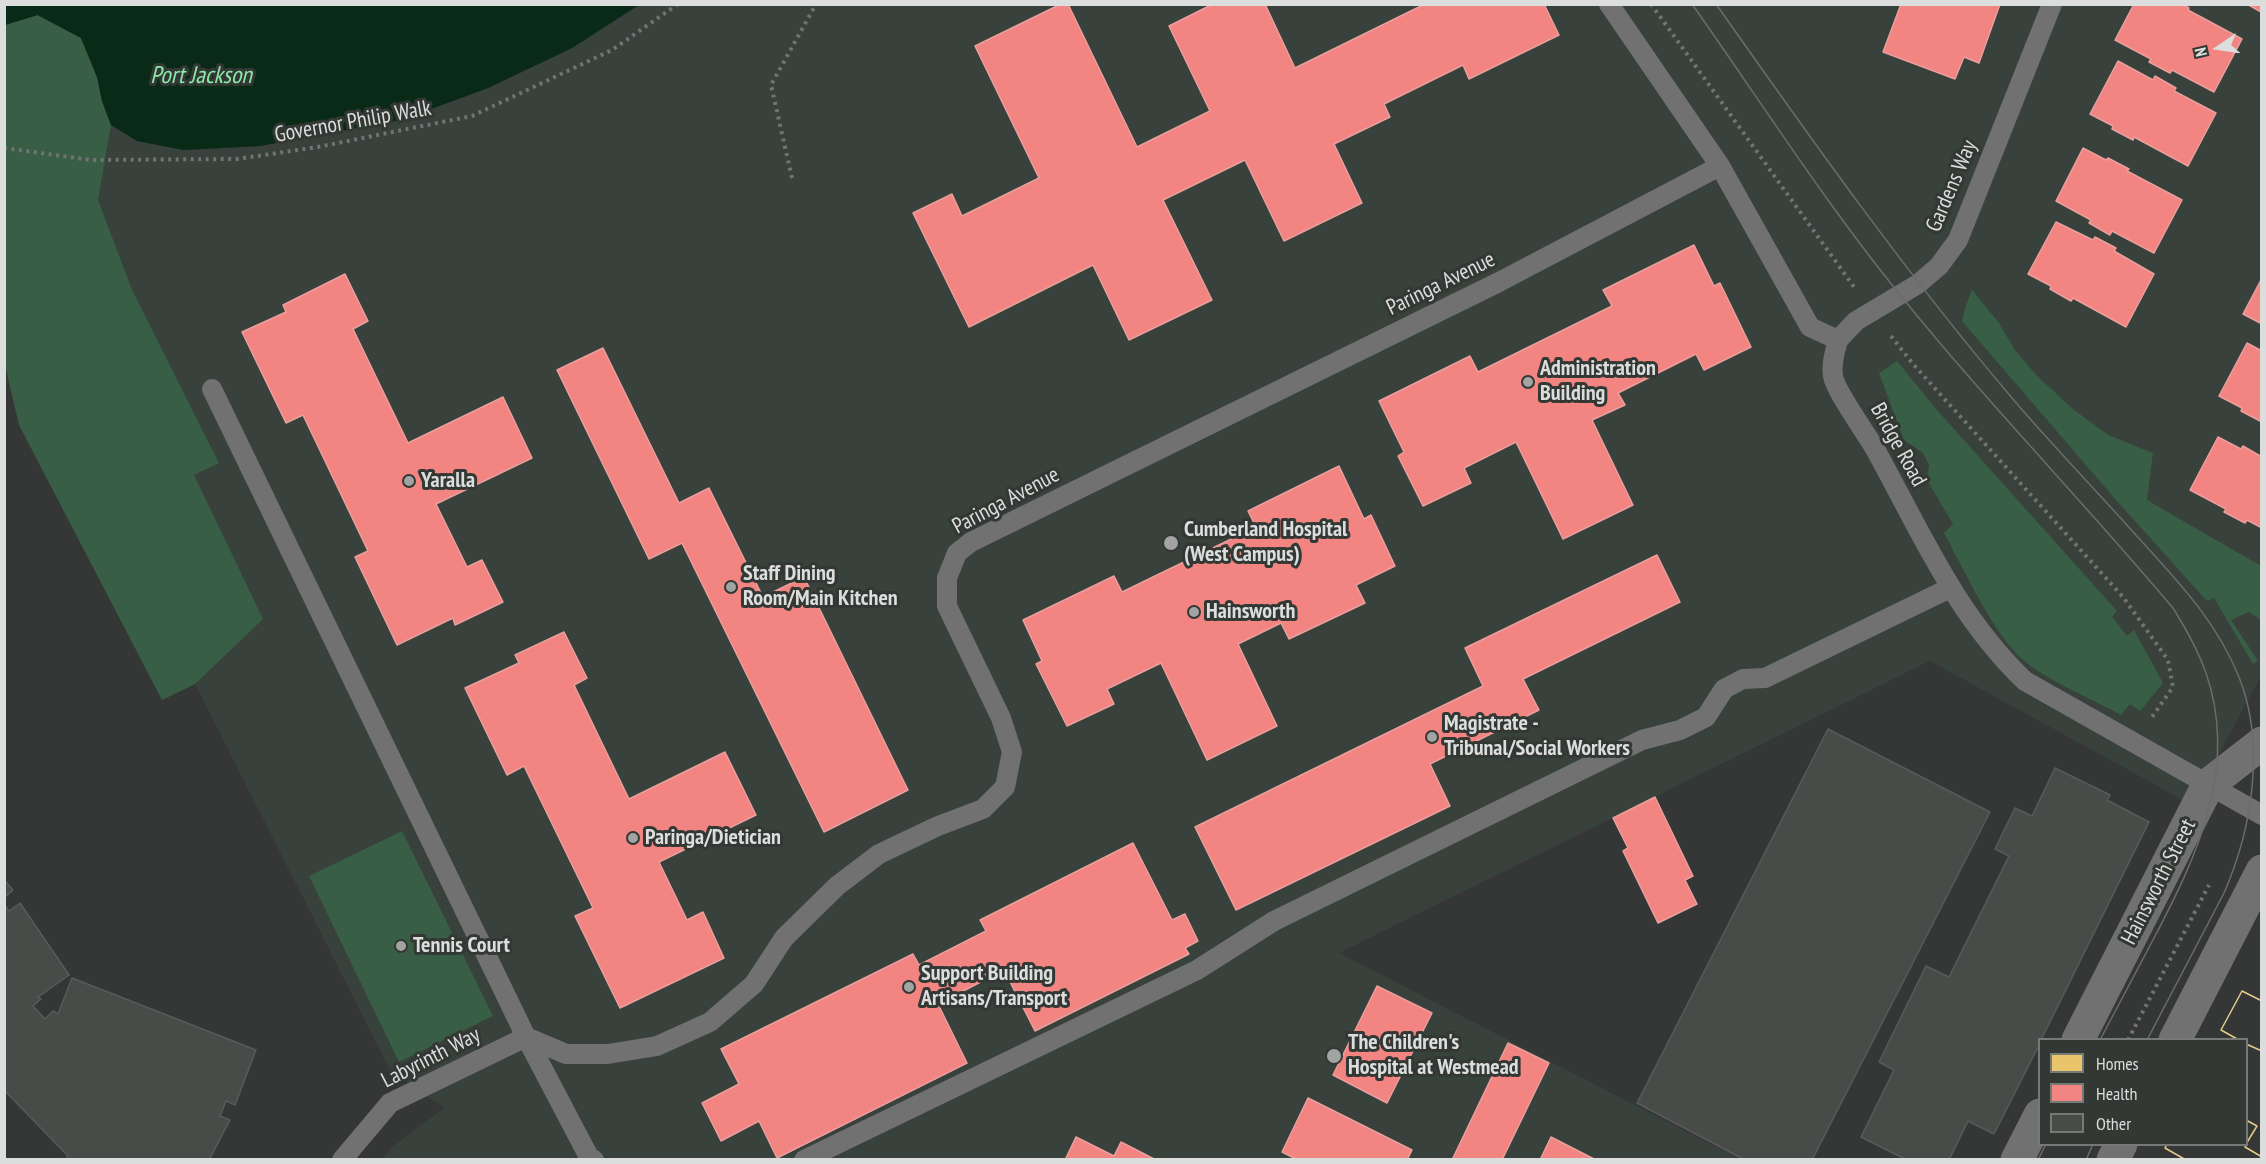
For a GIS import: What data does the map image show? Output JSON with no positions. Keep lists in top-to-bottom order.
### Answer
{
  "streets": {
    "street": ["Hainsworth Street"],
    "lane": [
      "Gardens Way",
      "Paringa Avenue",
      "Bridge Road",
      "Labyrinth Way"
    ],
    "path": ["Governor Philip Walk"]
  },
  "crossings": [
    ["Gardens Way", "Bridge Road"],
    ["Paringa Avenue", "Labyrinth Way"],
    ["Bridge Road", "Hainsworth Street"]
  ],
  "water": ["Port Jackson"],
  "places": [
    "Administration Building",
    "Yaralla",
    "Cumberland Hospital (West Campus)",
    "Staff Dining Room/Main Kitchen",
    "Hainsworth",
    "Magistrate - Tribunal/Social Workers",
    "Paringa/Dietician",
    "Tennis Court",
    "Support Building Artisans/Transport",
    "The Children's Hospital at Westmead"
  ],
  "legend": ["Homes", "Health", "Other"],
  "north": "left"
}
